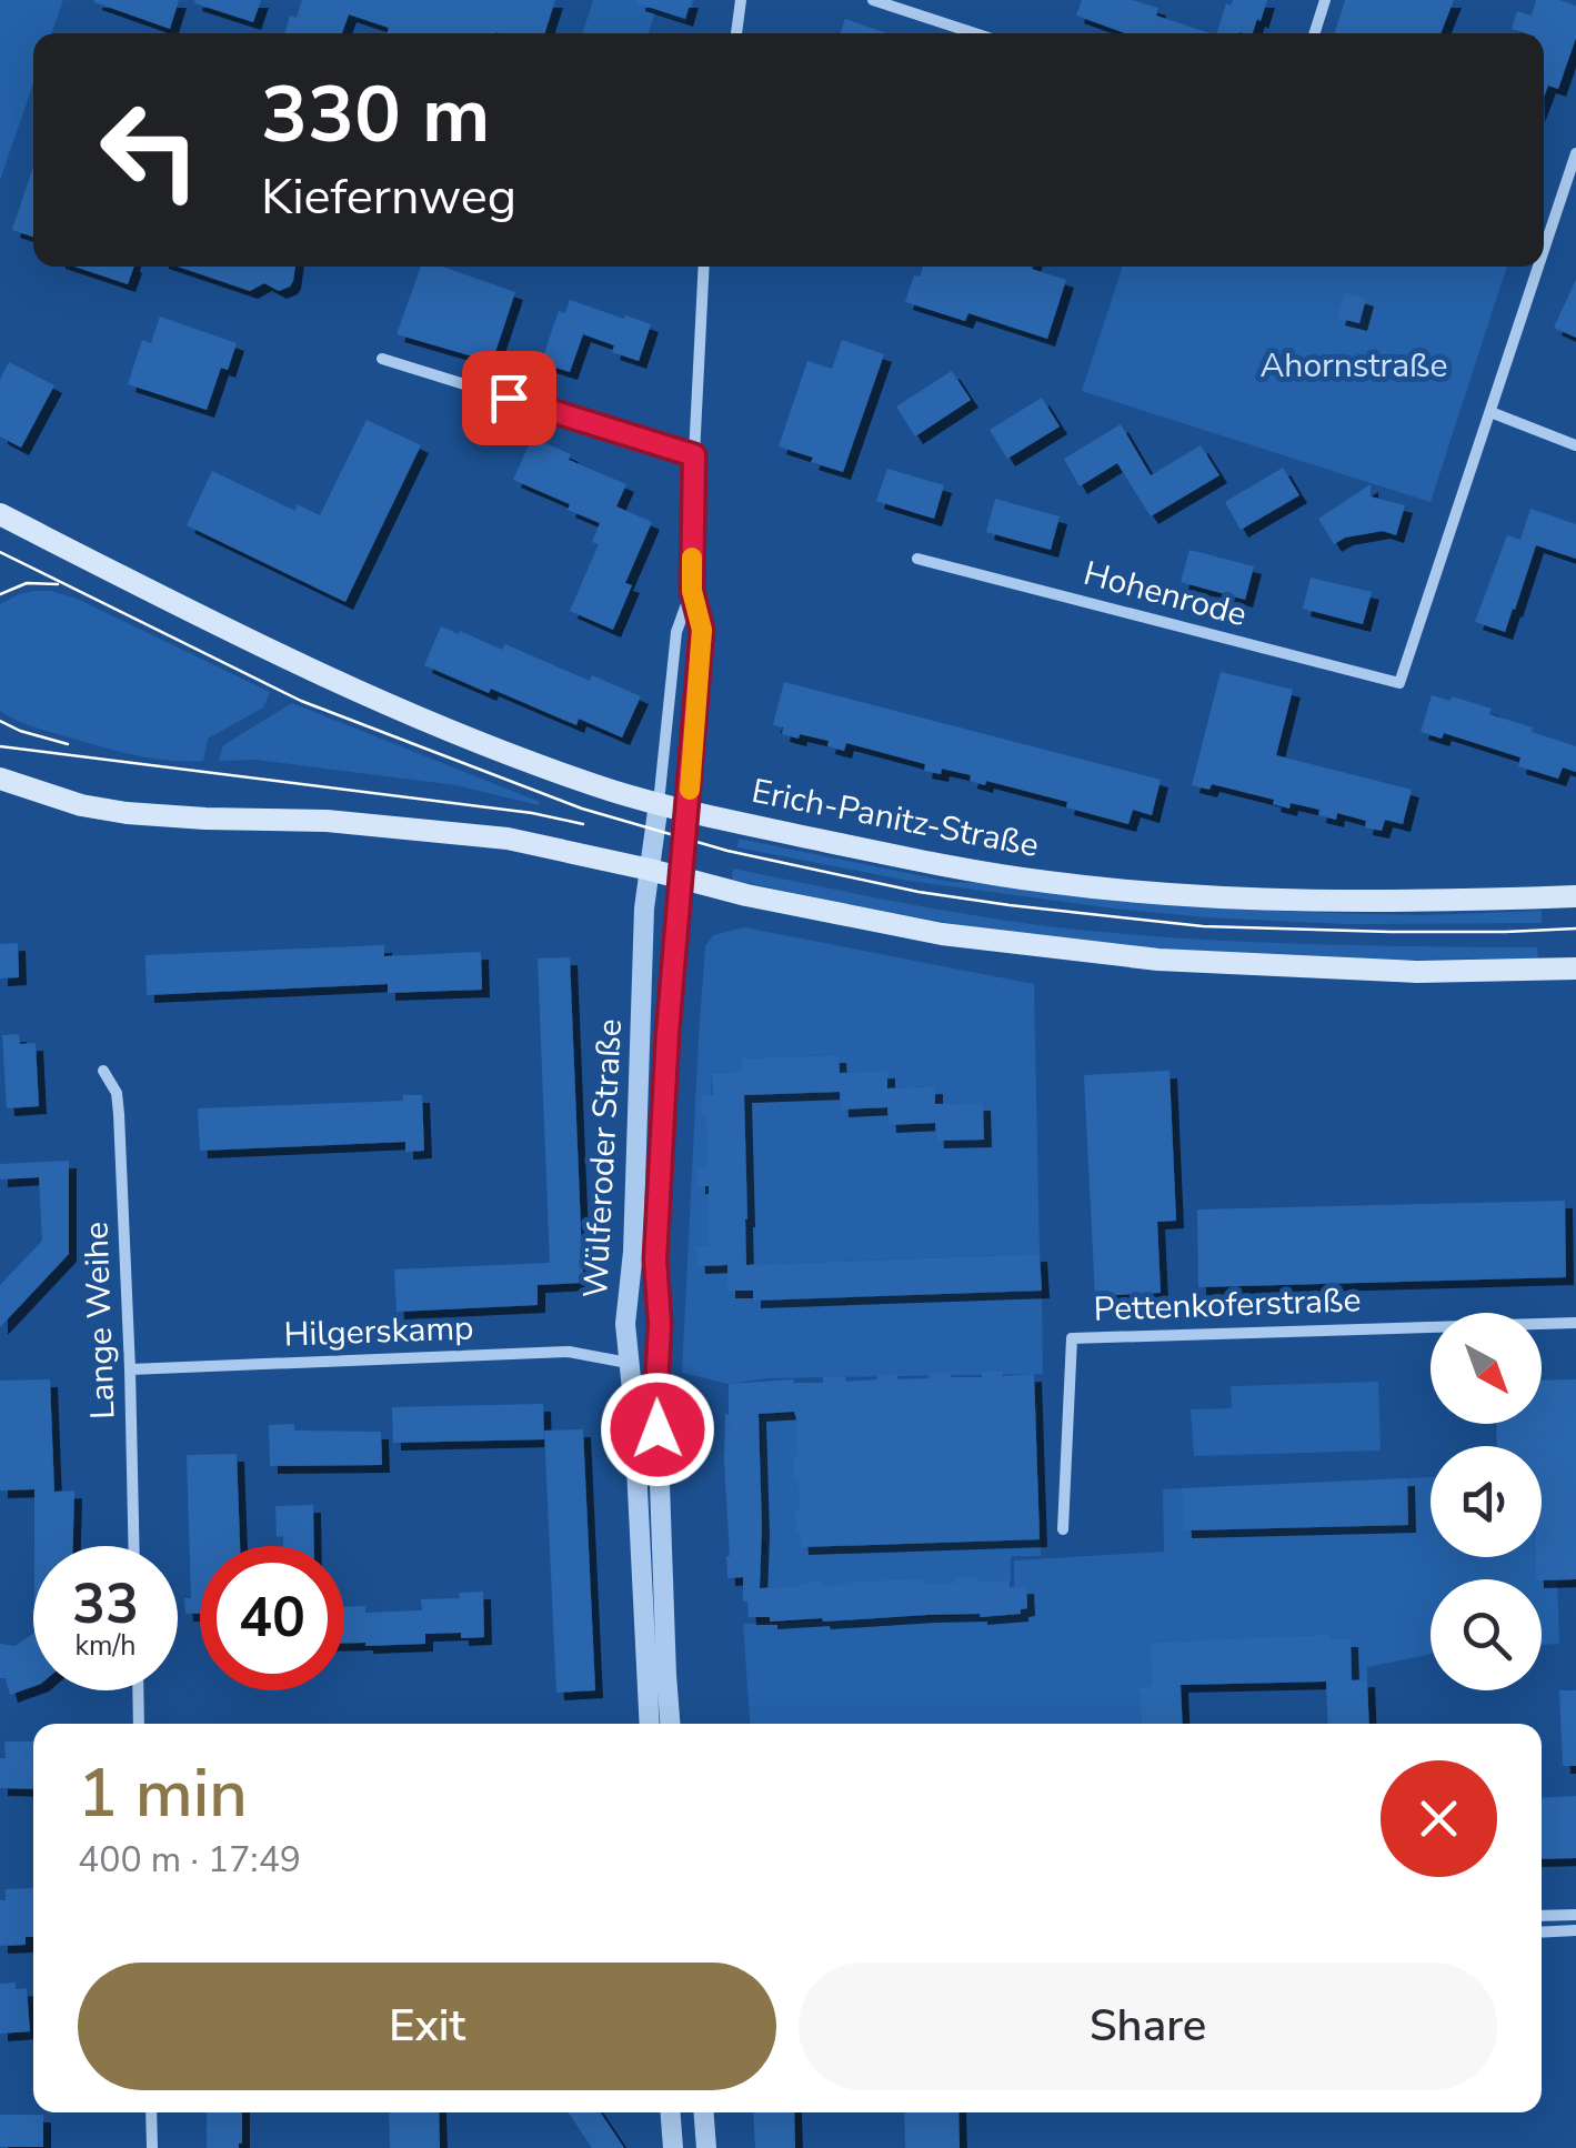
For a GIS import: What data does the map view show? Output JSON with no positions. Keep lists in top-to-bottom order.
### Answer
{
  "streets": {
    "main road": ["Erich-Panitz-Straße"],
    "street": [
      "Hohenrode",
      "Wülferoder Straße",
      "Pettenkoferstraße",
      "Lange Weihe",
      "Hilgerskamp"
    ]
  },
  "crossings": [
    ["Erich-Panitz-Straße", "Wülferoder Straße"],
    ["Wülferoder Straße", "Hilgerskamp"],
    ["Lange Weihe", "Hilgerskamp"]
  ],
  "parks": ["Ahornstraße"],
  "north": "bottom right",
  "page": {
    "turn": ["330 m", "Kiefernweg"],
    "speed": "33 km/h",
    "limit": "40",
    "heading": ["1 min", "400 m · 17:49"],
    "buttons": ["Exit", "Share"]
  }
}
